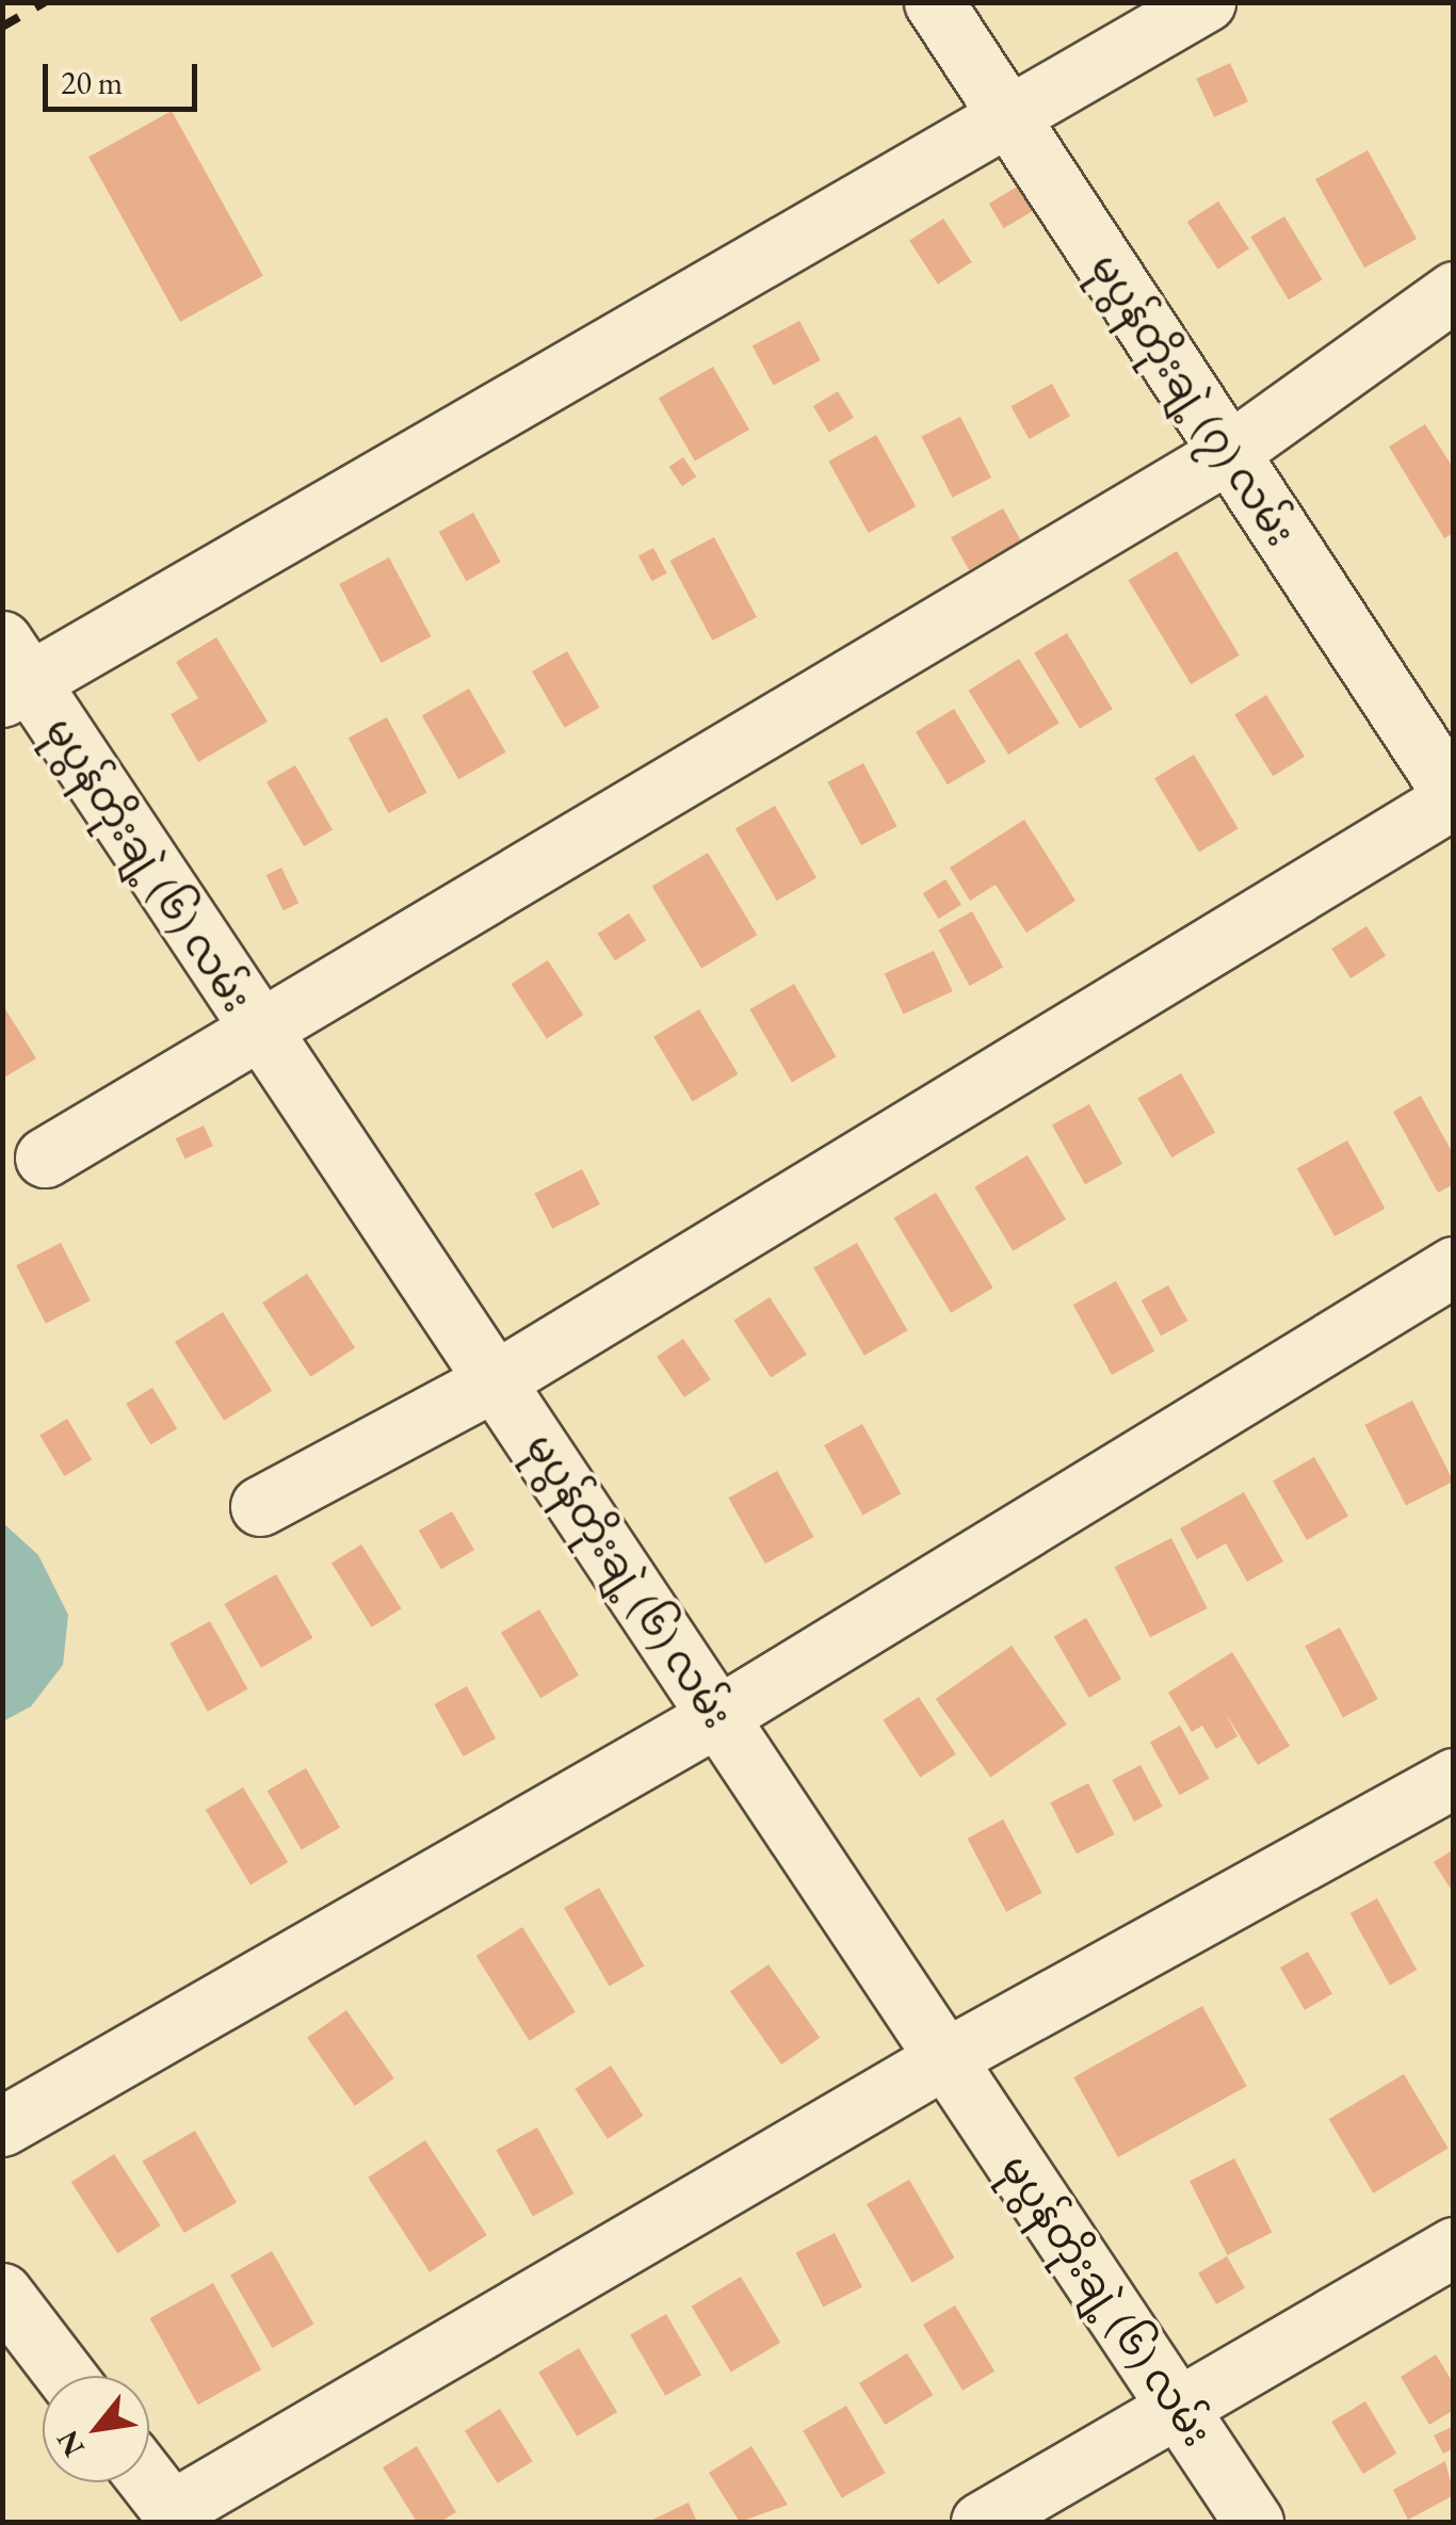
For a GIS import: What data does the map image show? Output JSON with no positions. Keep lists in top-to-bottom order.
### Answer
{
  "streets": {
    "street": ["မုပွန်တိုးချဲ့ (၇) လမ်း", "မုပွန်တိုးချဲ့ (၆) လမ်း"]
  },
  "scale_bar": "20 m",
  "north": "bottom left"
}
